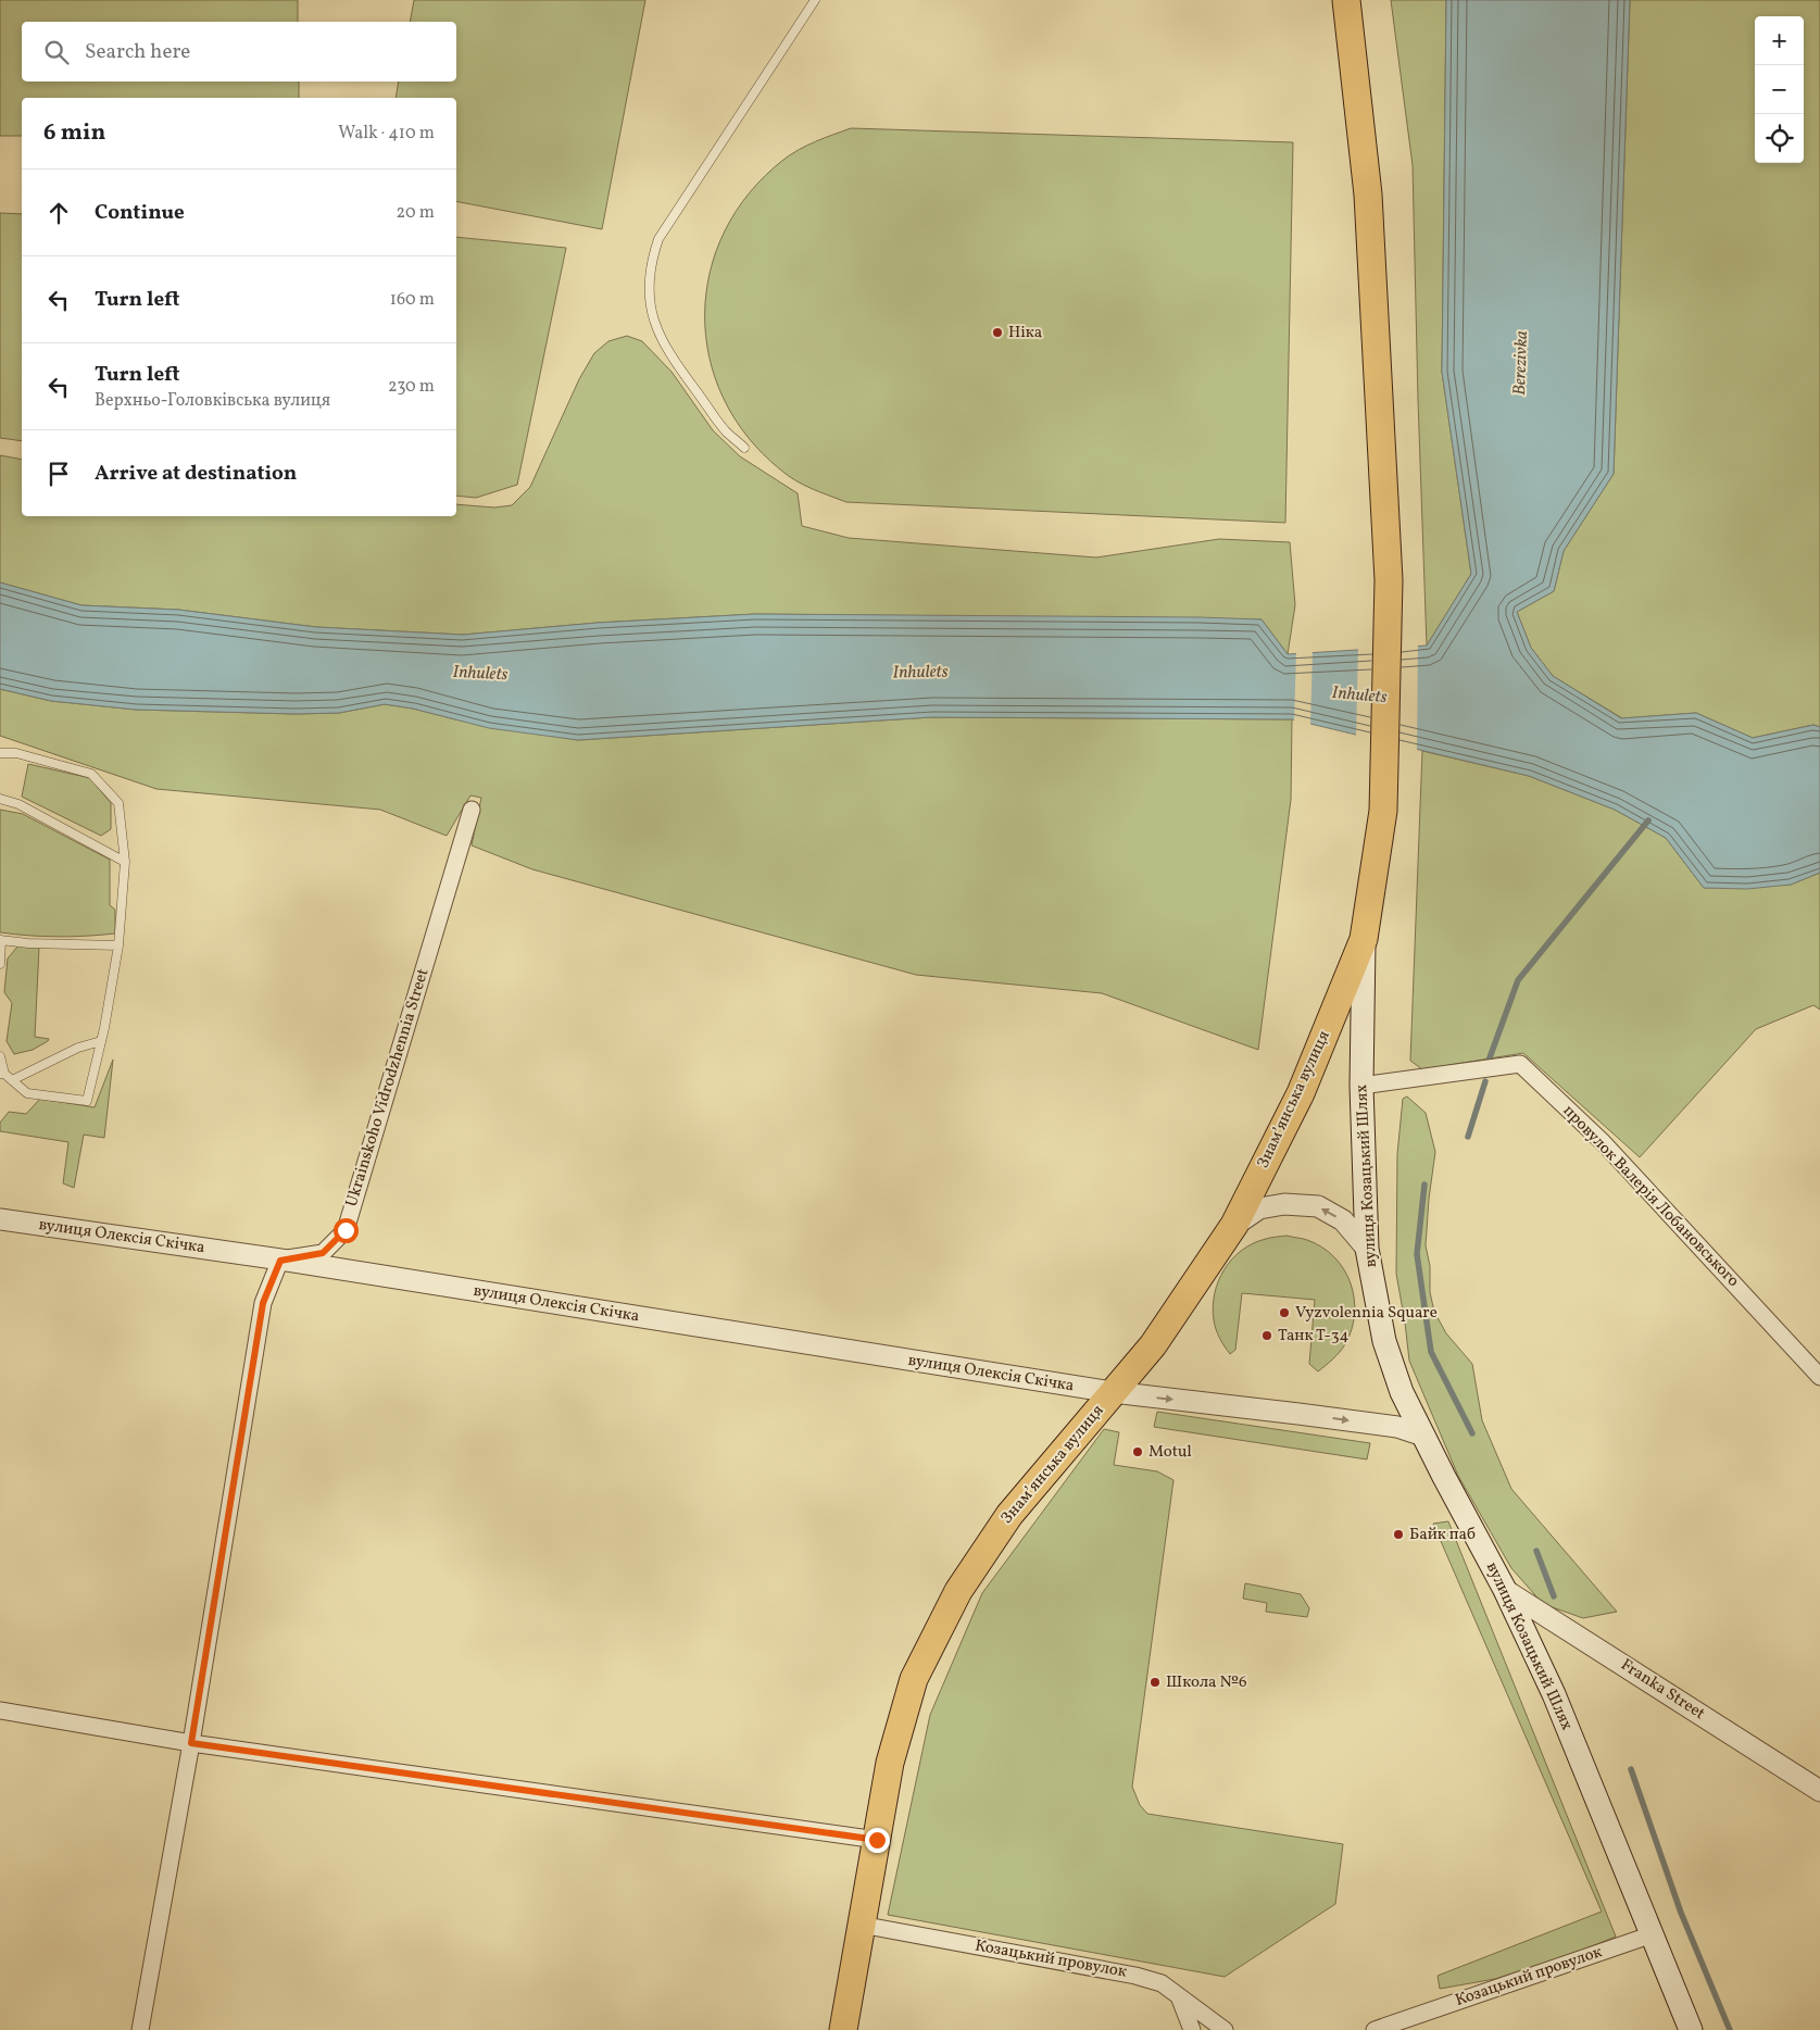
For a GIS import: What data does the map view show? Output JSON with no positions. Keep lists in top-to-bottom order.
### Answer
{
  "streets": {
    "highway": ["Знамʼянська вулиця"],
    "main road": ["вулиця Козацький Шлях"],
    "street": [
      "Ukrainskoho Vidrodzhennia Street",
      "провулок Валерія Лобановського",
      "вулиця Олексія Скічка",
      "Franka Street",
      "Козацький провулок"
    ]
  },
  "crossings": [
    ["Ukrainskoho Vidrodzhennia Street", "вулиця Олексія Скічка"],
    ["Знамʼянська вулиця", "вулиця Козацький Шлях"],
    ["Знамʼянська вулиця", "вулиця Олексія Скічка"],
    ["Знамʼянська вулиця", "Козацький провулок"],
    ["вулиця Козацький Шлях", "провулок Валерія Лобановського"],
    ["вулиця Козацький Шлях", "вулиця Олексія Скічка"],
    ["вулиця Козацький Шлях", "Franka Street"],
    ["вулиця Козацький Шлях", "Козацький провулок"]
  ],
  "water": ["Berezivka", "Inhulets"],
  "places": [
    "Ніка",
    "Vyzvolennia Square",
    "Танк Т-34",
    "Motul",
    "Байк паб",
    "Школа №6"
  ],
  "page": {
    "map_buttons": ["+", "−"],
    "search": "Search here",
    "heading": ["6 min", "Walk · 410 m"],
    "list": [
      ["Continue", "20 m"],
      ["Turn left", "160 m"],
      ["Turn left", "Верхньо-Головківська вулиця", "230 m"],
      "Arrive at destination"
    ]
  }
}
